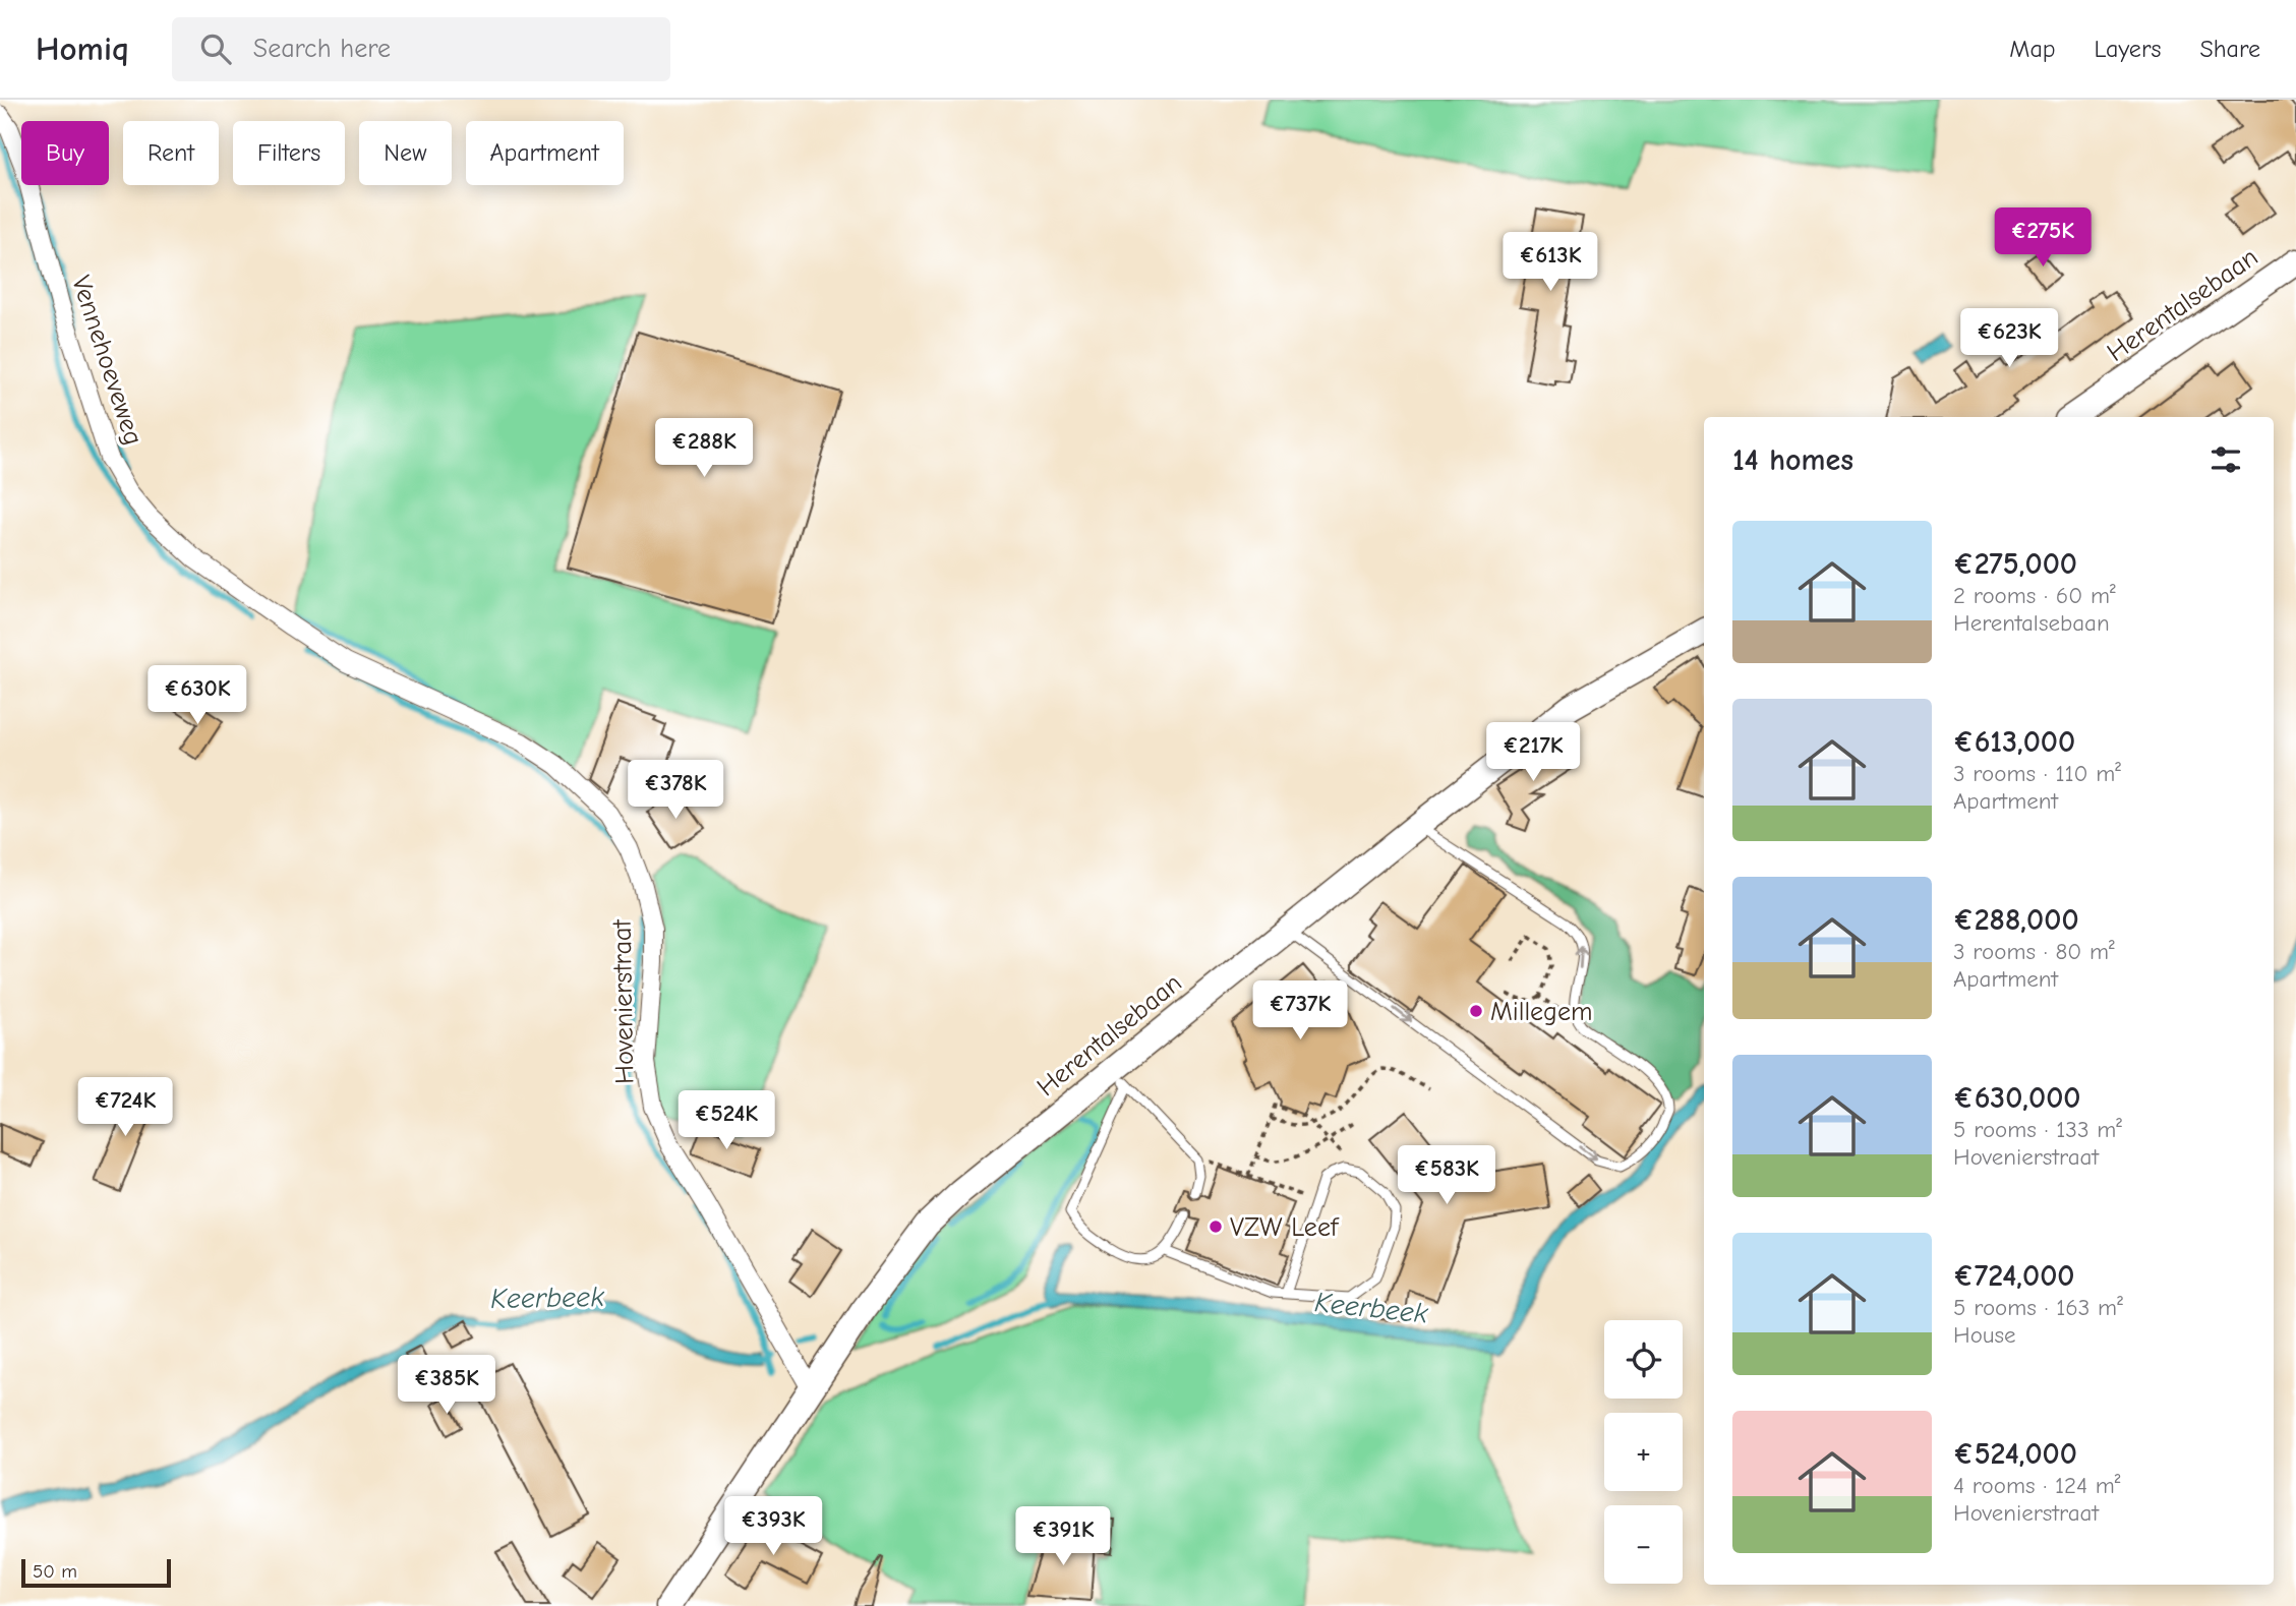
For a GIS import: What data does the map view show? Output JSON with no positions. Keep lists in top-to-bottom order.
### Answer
{
  "streets": {
    "street": ["Herentalsebaan", "Vennehoeveweg", "Hovenierstraat"]
  },
  "crossings": [
    ["Herentalsebaan", "Hovenierstraat"],
    ["Vennehoeveweg", "Hovenierstraat"]
  ],
  "water": ["Keerbeek"],
  "places": ["Millegem", "VZW Leef"],
  "scale_bar": "50 m",
  "page": {
    "header": "Homiq",
    "search": "Search here",
    "nav": ["Map", "Layers", "Share"],
    "chip": [
      "Buy",
      "Rent",
      "Filters",
      "New",
      "Apartment"
    ],
    "price": [
      "€275K",
      "€613K",
      "€623K",
      "€288K",
      "€630K",
      "€217K",
      "€378K",
      "€737K",
      "€724K",
      "€524K",
      "€583K",
      "€385K",
      "€393K",
      "€391K"
    ],
    "heading": "14 homes",
    "list": [
      {
        "name": "€275,000",
        "note": "2 rooms · 60 m² · Herentalsebaan"
      },
      {
        "name": "€613,000",
        "note": "3 rooms · 110 m² · Apartment"
      },
      {
        "name": "€288,000",
        "note": "3 rooms · 80 m² · Apartment"
      },
      {
        "name": "€630,000",
        "note": "5 rooms · 133 m² · Hovenierstraat"
      },
      {
        "name": "€724,000",
        "note": "5 rooms · 163 m² · House"
      },
      {
        "name": "€524,000",
        "note": "4 rooms · 124 m² · Hovenierstraat"
      }
    ],
    "map_buttons": ["+", "−"],
    "scale": "50 m"
  }
}
